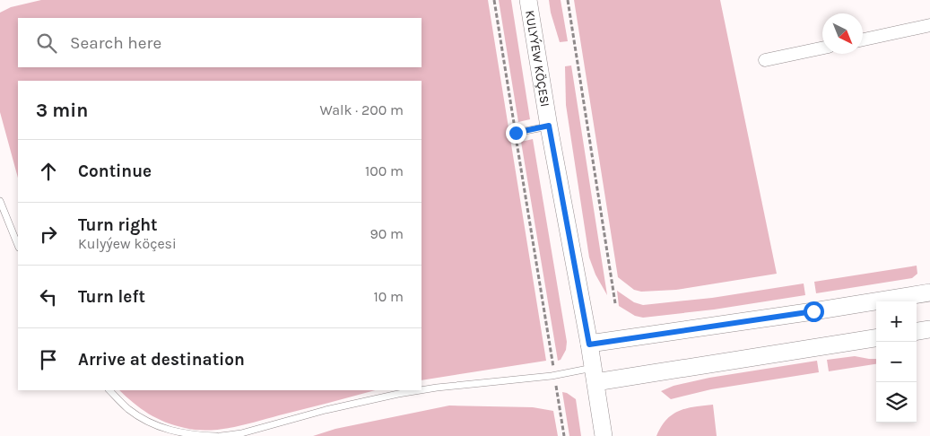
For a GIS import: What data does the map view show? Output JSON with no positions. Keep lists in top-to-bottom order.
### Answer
{
  "streets": {
    "street": ["KULYÝEW KÖÇESI"]
  },
  "north": "bottom right",
  "page": {
    "search": "Search here",
    "heading": ["3 min", "Walk · 200 m"],
    "list": [
      ["Continue", "100 m"],
      ["Turn right", "Kulyýew köçesi", "90 m"],
      ["Turn left", "10 m"],
      "Arrive at destination"
    ],
    "map_buttons": ["+", "−"]
  }
}
